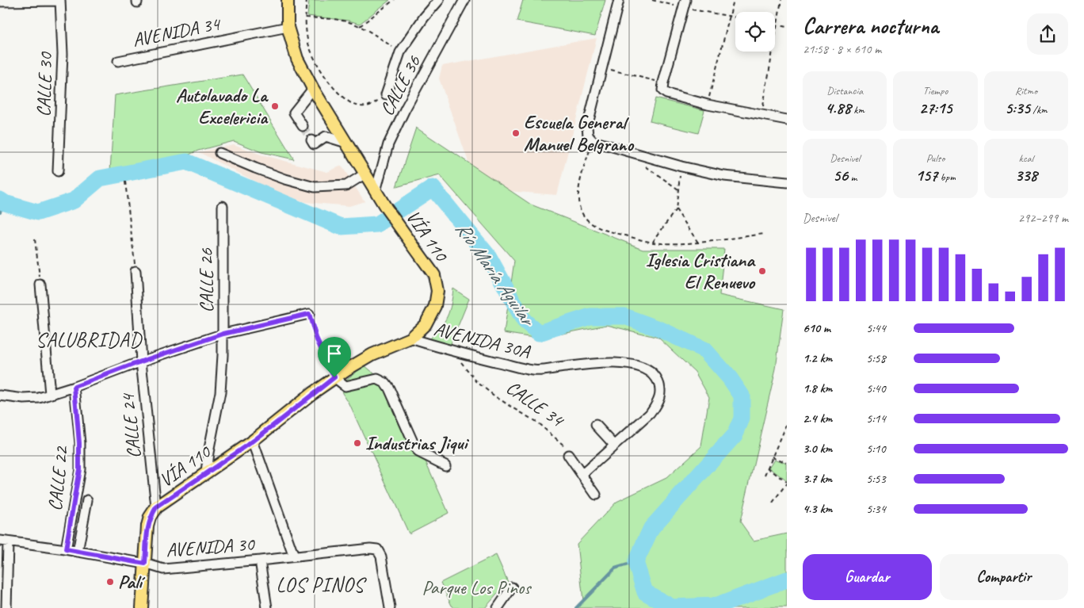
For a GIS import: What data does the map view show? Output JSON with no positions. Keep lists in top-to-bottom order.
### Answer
{
  "streets": {
    "main road": ["VÍA 110"],
    "street": [
      "AVENIDA 34",
      "CALLE 30",
      "CALLE 36",
      "CALLE 26",
      "AVENIDA 30A",
      "CALLE 34",
      "CALLE 24",
      "CALLE 22",
      "AVENIDA 30"
    ]
  },
  "crossings": [
    ["AVENIDA 34", "VÍA 110"],
    ["CALLE 36", "VÍA 110"],
    ["VÍA 110", "CALLE 26"],
    ["VÍA 110", "AVENIDA 30A"],
    ["VÍA 110", "CALLE 24"],
    ["VÍA 110", "AVENIDA 30"],
    ["CALLE 22", "AVENIDA 30"]
  ],
  "districts": ["SALUBRIDAD", "LOS PINOS"],
  "water": ["Río María Aguilar"],
  "parks": ["Parque Los Pinos"],
  "places": [
    "Autolavado La Excelericia",
    "Escuela General Manuel Belgrano",
    "Iglesia Cristiana El Renuevo",
    "Industrias Jiqui",
    "Palí"
  ],
  "page": {
    "heading": ["Carrera nocturna", "21:58 · 8 × 610 m"],
    "stats": [
      ["Distancia", "4.88 km"],
      ["Tiempo", "27:15"],
      ["Ritmo", "5:35 /km"],
      ["Desnivel", "56 m"],
      ["Pulso", "157 bpm"],
      ["kcal", "338"]
    ],
    "chart": ["Desnivel", "292–299 m"],
    "list": [
      {
        "name": "610 m",
        "note": "5:44"
      },
      {
        "name": "1.2 km",
        "note": "5:58"
      },
      {
        "name": "1.8 km",
        "note": "5:40"
      },
      {
        "name": "2.4 km",
        "note": "5:14"
      },
      {
        "name": "3.0 km",
        "note": "5:10"
      },
      {
        "name": "3.7 km",
        "note": "5:53"
      },
      {
        "name": "4.3 km",
        "note": "5:34"
      }
    ],
    "buttons": ["Guardar", "Compartir"]
  }
}
